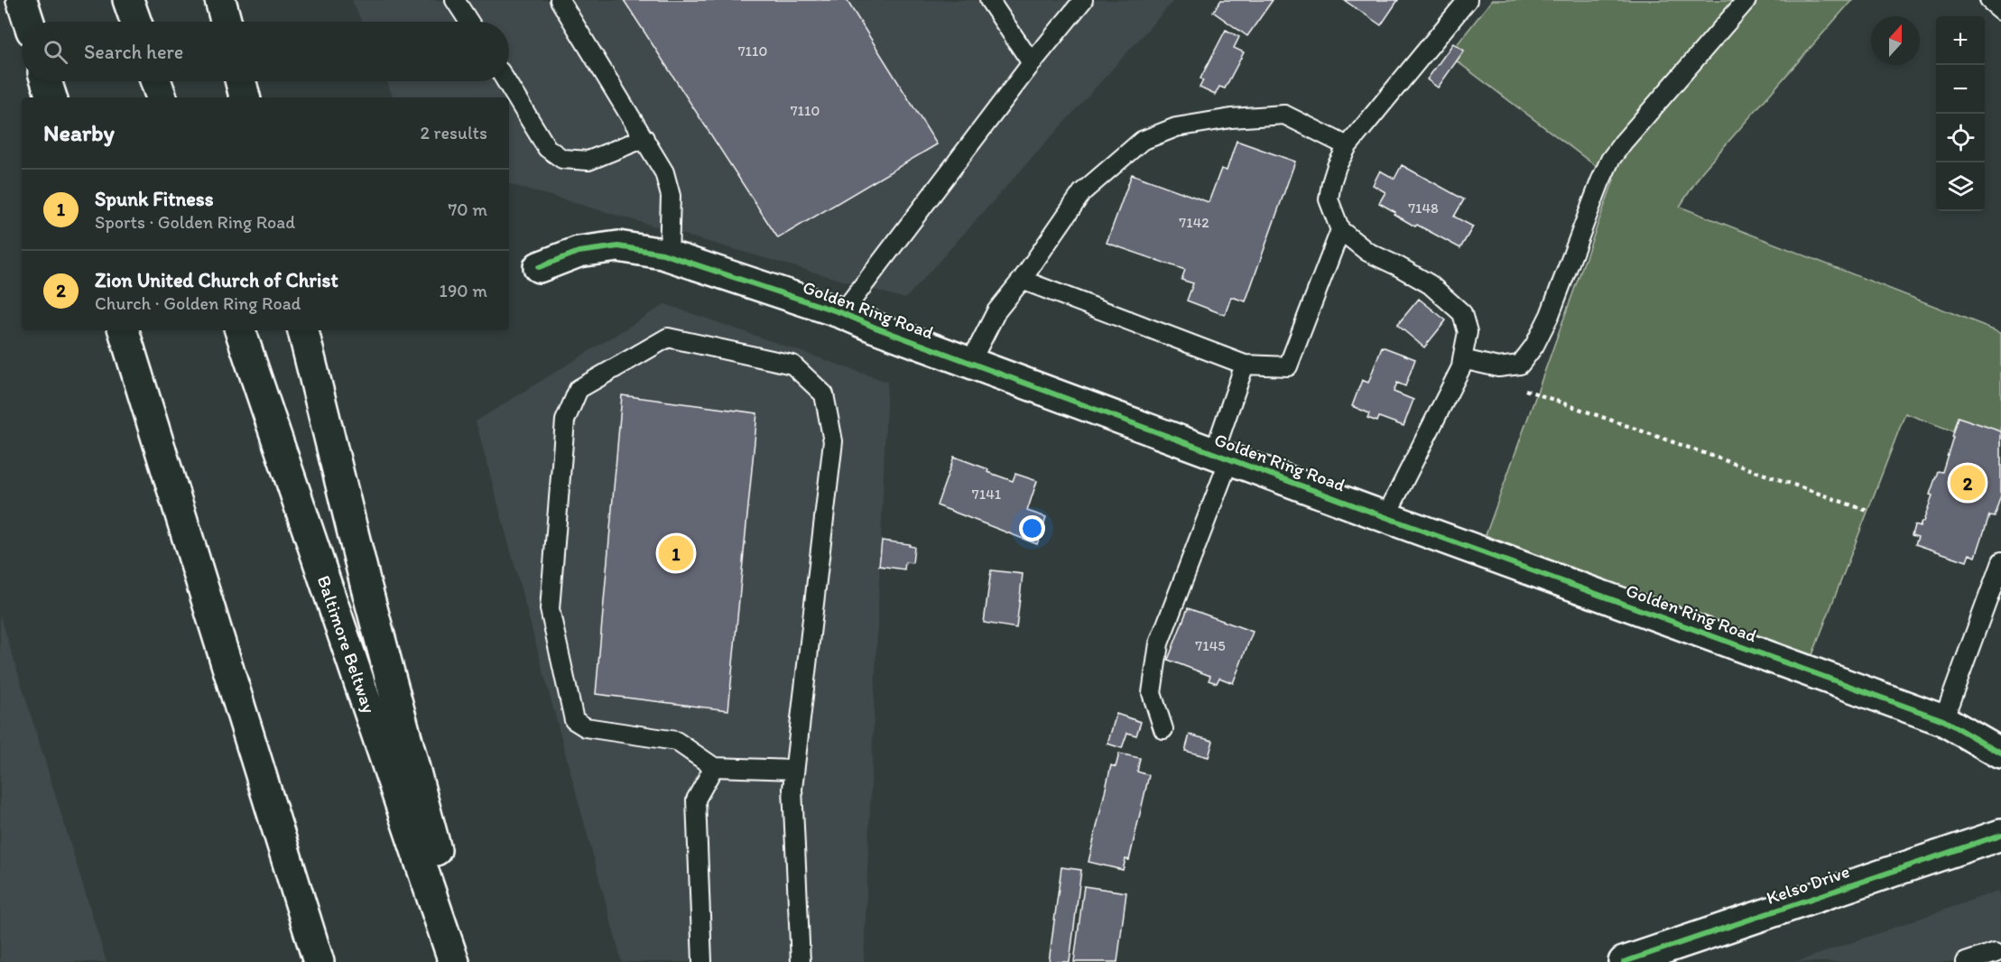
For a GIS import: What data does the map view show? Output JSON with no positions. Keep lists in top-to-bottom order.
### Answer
{
  "streets": {
    "main road": ["Golden Ring Road", "Baltimore Beltway", "Kelso Drive"]
  },
  "house_numbers": [
    "7110",
    "7110",
    "7148",
    "7142",
    "7141",
    "7145"
  ],
  "north": "top",
  "page": {
    "map_buttons": ["+", "−"],
    "search": "Search here",
    "heading": ["Nearby", "2 results"],
    "list": [
      {
        "mark": "1",
        "name": "Spunk Fitness",
        "note": "Sports · Golden Ring Road",
        "value": "70 m"
      },
      {
        "mark": "2",
        "name": "Zion United Church of Christ",
        "note": "Church · Golden Ring Road",
        "value": "190 m"
      }
    ],
    "pins": ["2", "1"]
  }
}
